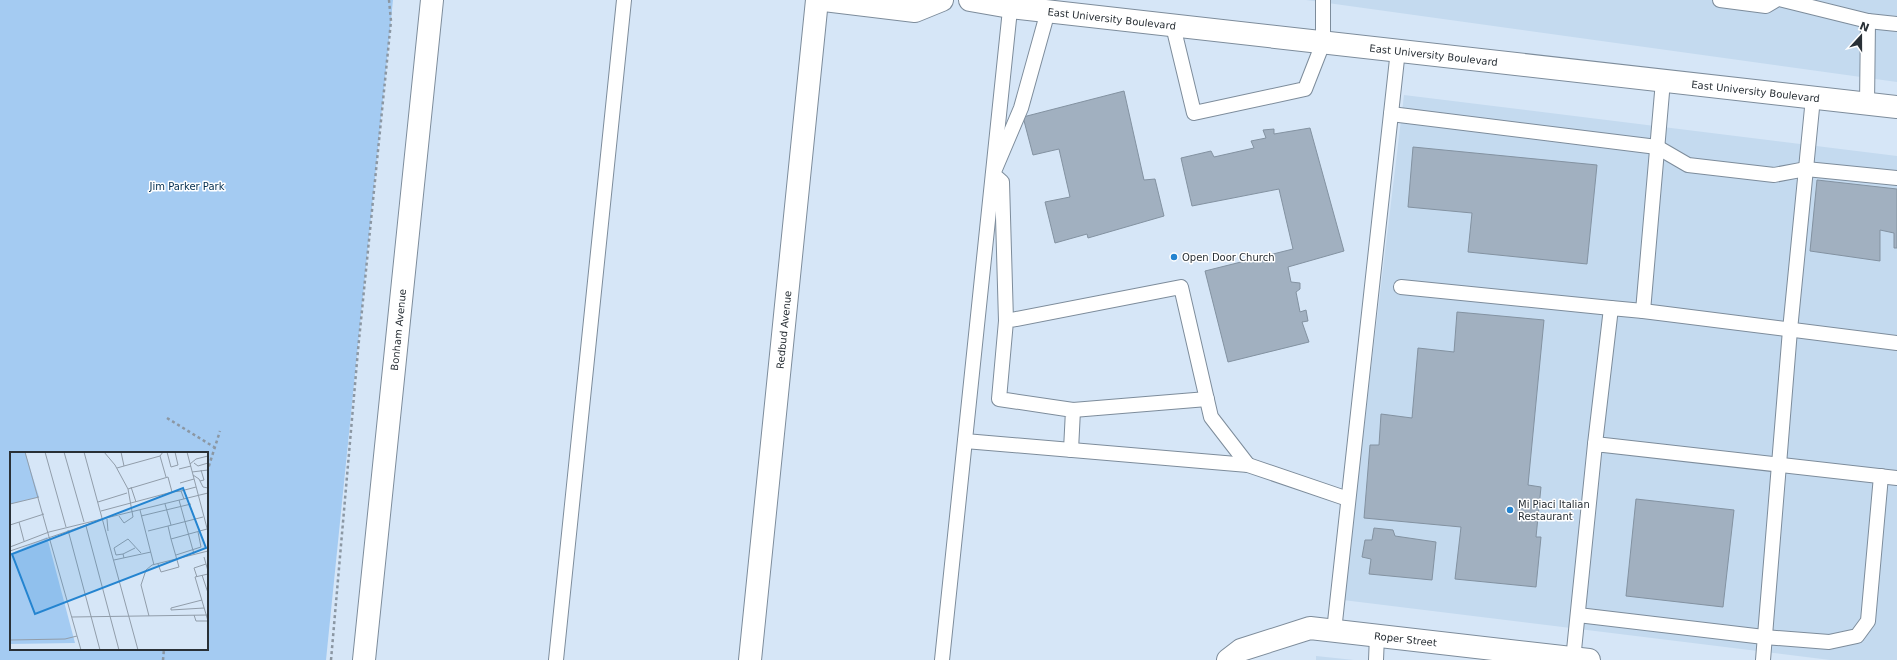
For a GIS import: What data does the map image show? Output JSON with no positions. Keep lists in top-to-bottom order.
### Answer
{
  "streets": {
    "street": [
      "East University Boulevard",
      "Bonham Avenue",
      "Redbud Avenue",
      "Roper Street"
    ]
  },
  "parks": ["Jim Parker Park"],
  "places": ["Open Door Church", "Mi Piaci Italian Restaurant"],
  "north": "top"
}
